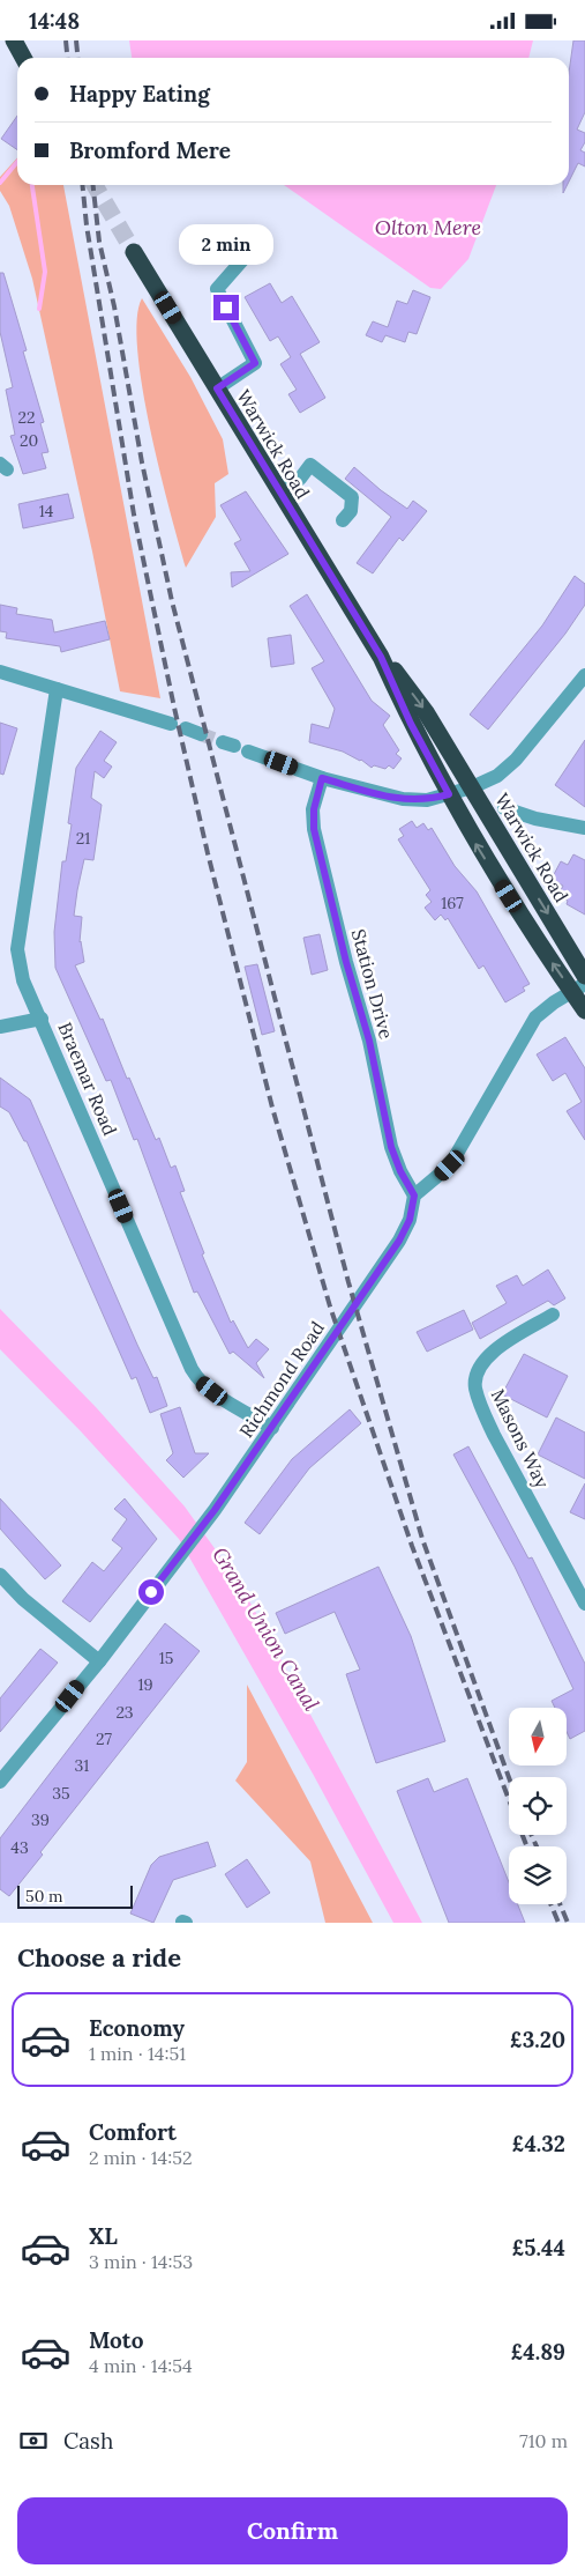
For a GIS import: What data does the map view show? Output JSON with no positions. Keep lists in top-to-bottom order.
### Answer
{
  "streets": {
    "highway": ["Warwick Road"],
    "street": [
      "Station Drive",
      "Braemar Road",
      "Richmond Road",
      "Masons Way"
    ]
  },
  "crossings": [
    ["Station Drive", "Richmond Road"],
    ["Braemar Road", "Richmond Road"]
  ],
  "water": ["Olton Mere", "Grand Union Canal"],
  "house_numbers": [
    "22",
    "20",
    "14",
    "21",
    "167",
    "15",
    "19",
    "23",
    "27",
    "31",
    "35",
    "39",
    "43"
  ],
  "scale_bar": "50 m",
  "north": "bottom",
  "page": {
    "status": "14:48",
    "banner": ["Happy Eating", "Bromford Mere"],
    "bubble": "2 min",
    "scale": "50 m",
    "heading": "Choose a ride",
    "list": [
      {
        "name": "Economy",
        "note": "1 min · 14:51",
        "value": "£3.20"
      },
      {
        "name": "Comfort",
        "note": "2 min · 14:52",
        "value": "£4.32"
      },
      {
        "name": "XL",
        "note": "3 min · 14:53",
        "value": "£5.44"
      },
      {
        "name": "Moto",
        "note": "4 min · 14:54",
        "value": "£4.89"
      }
    ],
    "pay": ["Cash", "710 m"],
    "buttons": "Confirm"
  }
}
